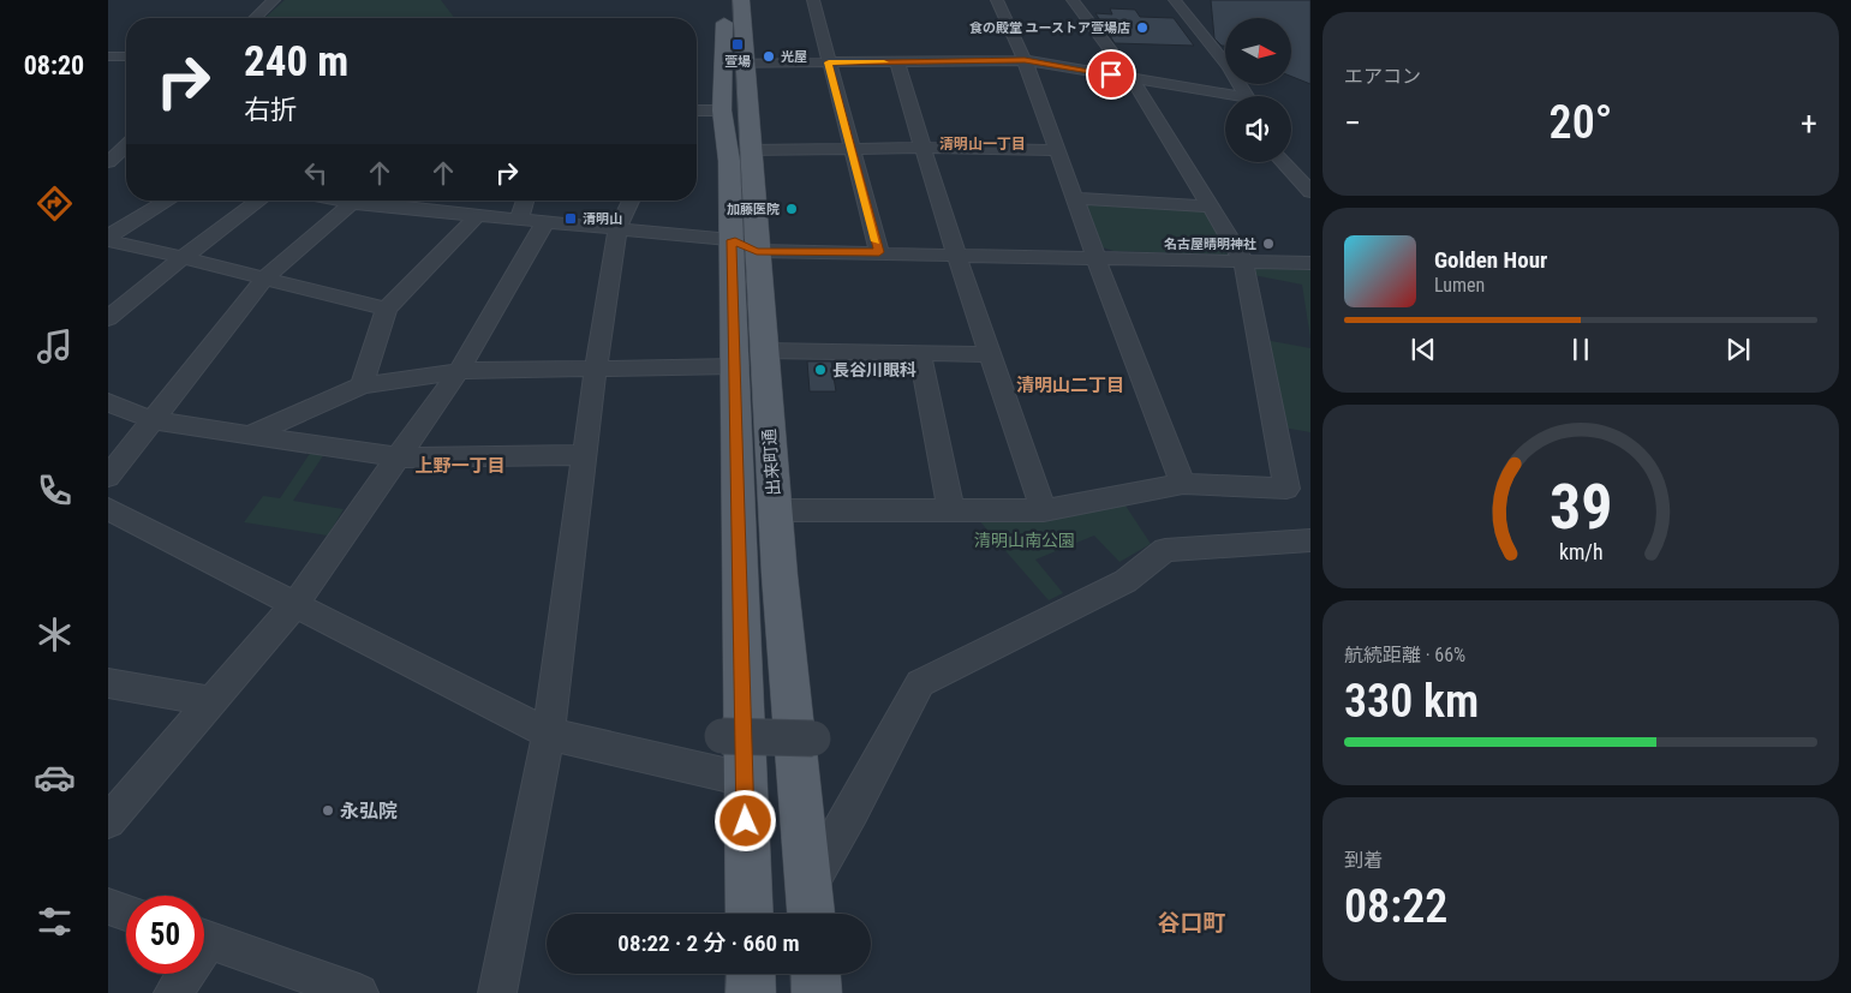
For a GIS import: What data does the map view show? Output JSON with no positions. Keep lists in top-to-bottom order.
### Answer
{
  "streets": {
    "main road": ["出来町通"]
  },
  "districts": [
    "清明山一丁目",
    "清明山二丁目",
    "上野一丁目",
    "谷口町"
  ],
  "parks": ["清明山南公園"],
  "places": {
    "other": [
      "食の殿堂 ユーストア萱場店",
      "光屋",
      "加藤医院",
      "名古屋晴明神社",
      "長谷川眼科",
      "永弘院"
    ],
    "transit": ["萱場", "清明山"]
  },
  "north": "right",
  "page": {
    "tabs": "08:20",
    "tile": [
      "エアコン",
      ["航続距離 · 66%", "330 km"],
      ["到着", "08:22"]
    ],
    "turn": ["240 m", "右折"],
    "heat": ["−", "20°", "+"],
    "song": ["Golden Hour", "Lumen"],
    "limit": "50",
    "trip": "08:22 · 2 分 · 660 m",
    "gauge": ["39", "km/h"]
  }
}
